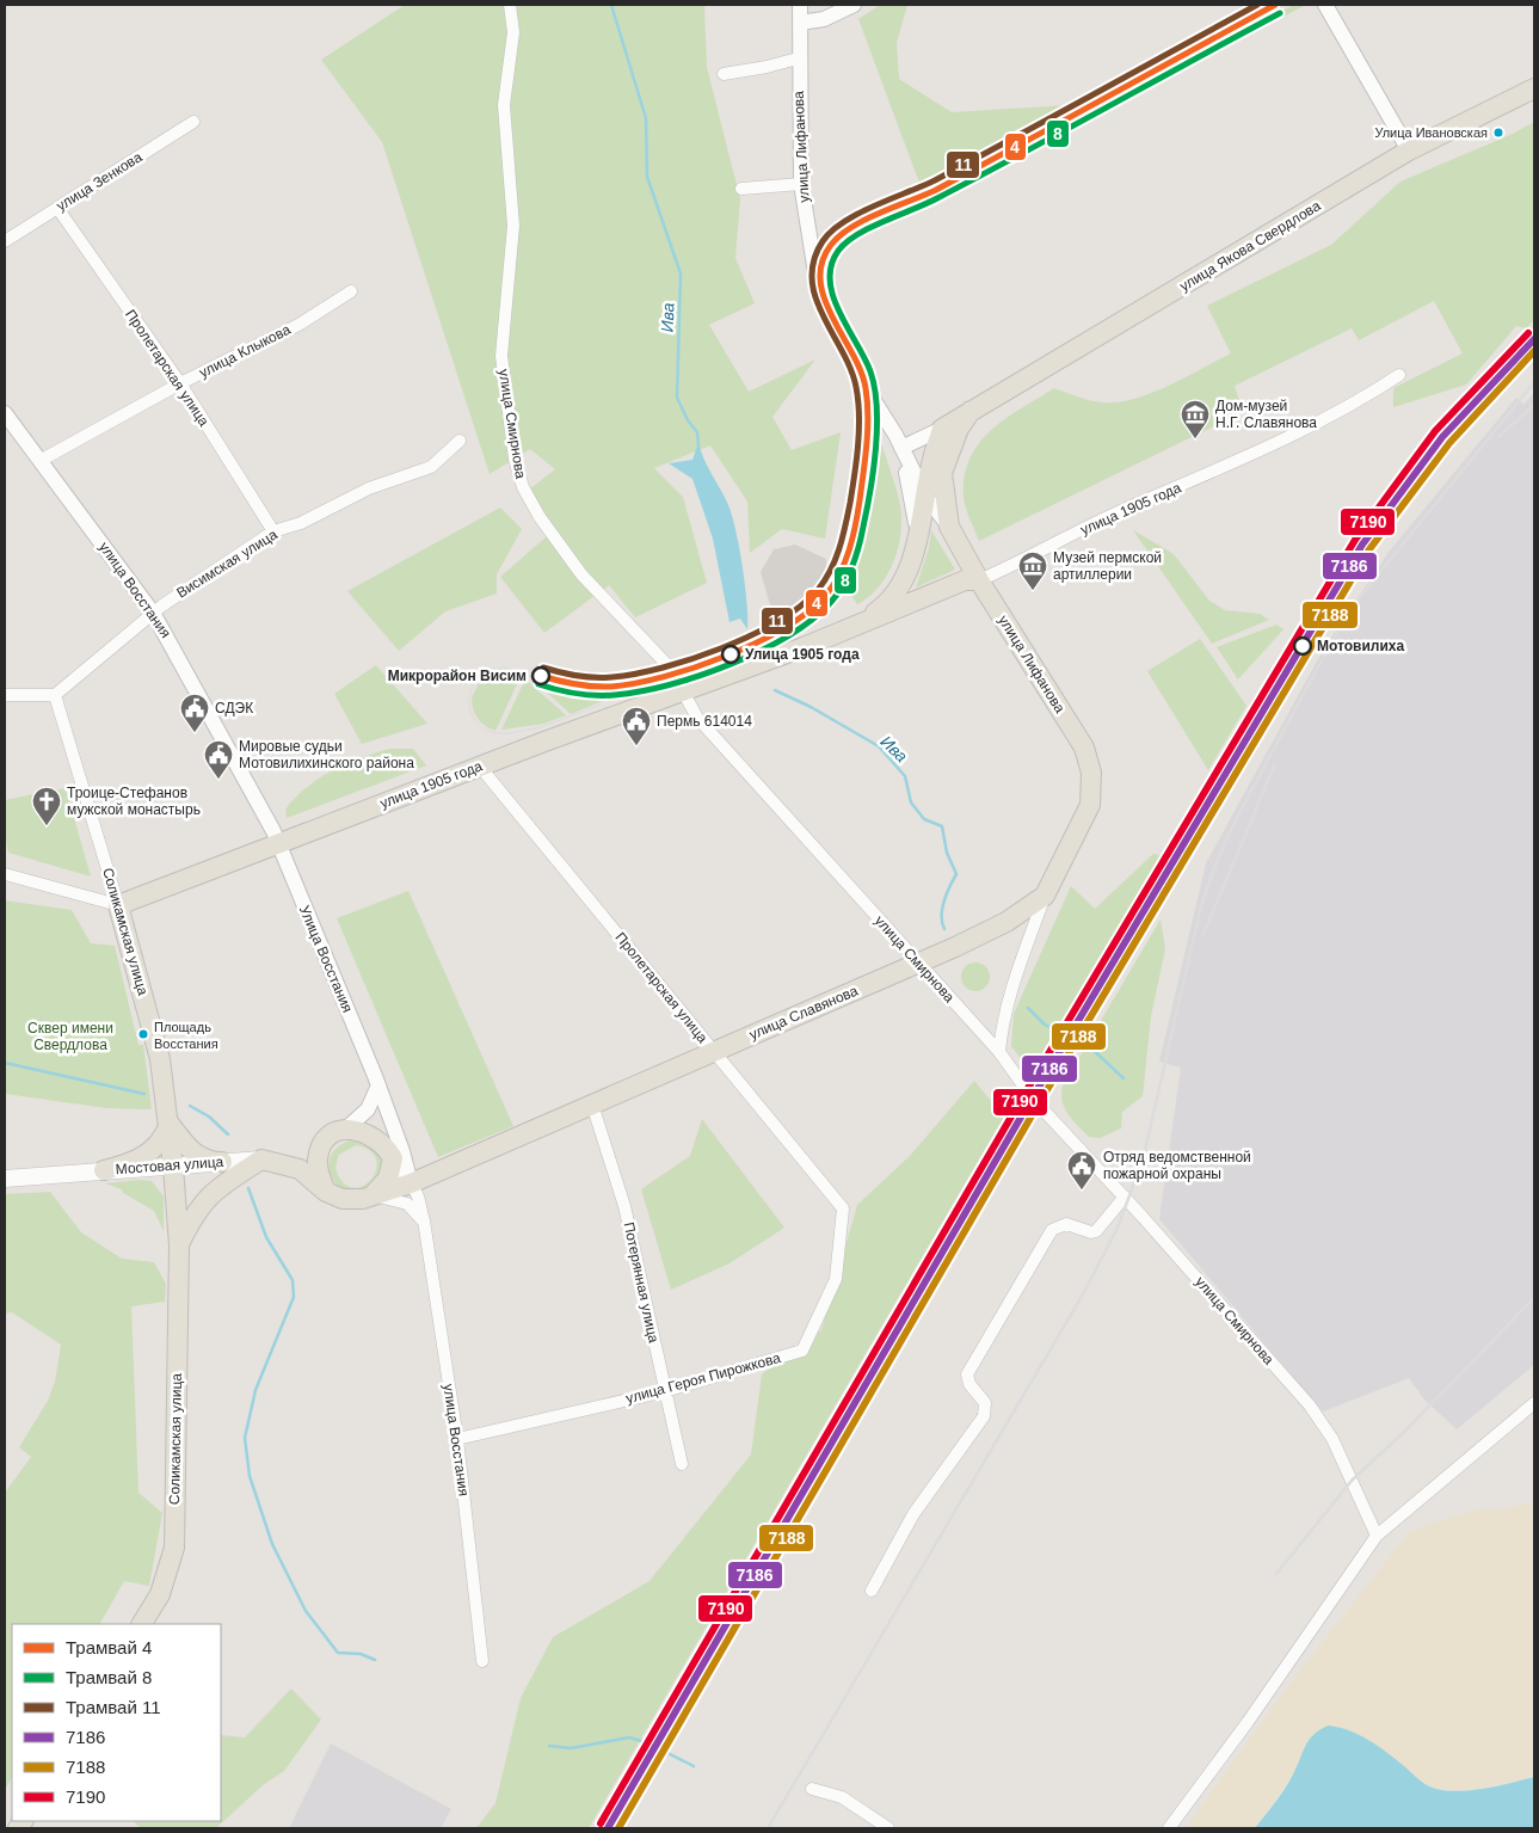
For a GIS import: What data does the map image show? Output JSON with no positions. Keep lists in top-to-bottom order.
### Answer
{
  "streets": {
    "main road": [
      "улица Лифанова",
      "улица Якова Свердлова",
      "улица 1905 года",
      "Соликамская улица",
      "улица Славянова",
      "Мостовая улица"
    ],
    "street": [
      "улица Зенкова",
      "улица Клыкова",
      "Пролетарская улица",
      "улица Смирнова",
      "Висимская улица",
      "улица Восстания",
      "Улица Восстания",
      "Потерянная улица",
      "улица Героя Пирожкова"
    ]
  },
  "crossings": [
    ["улица Лифанова", "улица 1905 года"],
    ["улица Лифанова", "улица Славянова"],
    ["улица Зенкова", "Пролетарская улица"],
    ["улица Клыкова", "Пролетарская улица"],
    ["улица Клыкова", "улица Восстания"],
    ["Пролетарская улица", "улица 1905 года"],
    ["Пролетарская улица", "Висимская улица"],
    ["Пролетарская улица", "улица Славянова"],
    ["Пролетарская улица", "улица Героя Пирожкова"],
    ["улица Смирнова", "улица 1905 года"],
    ["улица Смирнова", "улица Славянова"],
    ["улица 1905 года", "улица Восстания"],
    ["улица 1905 года", "Соликамская улица"],
    ["улица 1905 года", "Улица Восстания"],
    ["Висимская улица", "улица Восстания"],
    ["Висимская улица", "Соликамская улица"],
    ["улица Восстания", "Улица Восстания"],
    ["улица Восстания", "улица Славянова"],
    ["улица Восстания", "Мостовая улица"],
    ["улица Восстания", "улица Героя Пирожкова"],
    ["Соликамская улица", "Мостовая улица"],
    ["улица Славянова", "Потерянная улица"],
    ["Потерянная улица", "улица Героя Пирожкова"]
  ],
  "water": ["Ива"],
  "parks": ["Сквер имени Свердлова"],
  "places": {
    "other": [
      "Улица Ивановская",
      "Мотовилиха",
      "Улица 1905 года",
      "Микрорайон Висим",
      "Площадь Восстания"
    ],
    "museum": ["Дом-музей Н.Г. Славянова", "Музей пермской артиллерии"],
    "public building": [
      "СДЭК",
      "Пермь 614014",
      "Мировые судьи Мотовилихинского района",
      "Отряд ведомственной пожарной охраны"
    ],
    "church": ["Троице-Стефанов мужской монастырь"]
  },
  "lines": [
    "tram line 4",
    "tram line 11",
    "tram line 8",
    "transit line 7190",
    "transit line 7186",
    "transit line 7188"
  ],
  "legend": [
    "Трамвай 4",
    "Трамвай 8",
    "Трамвай 11",
    "7186",
    "7188",
    "7190"
  ]
}
